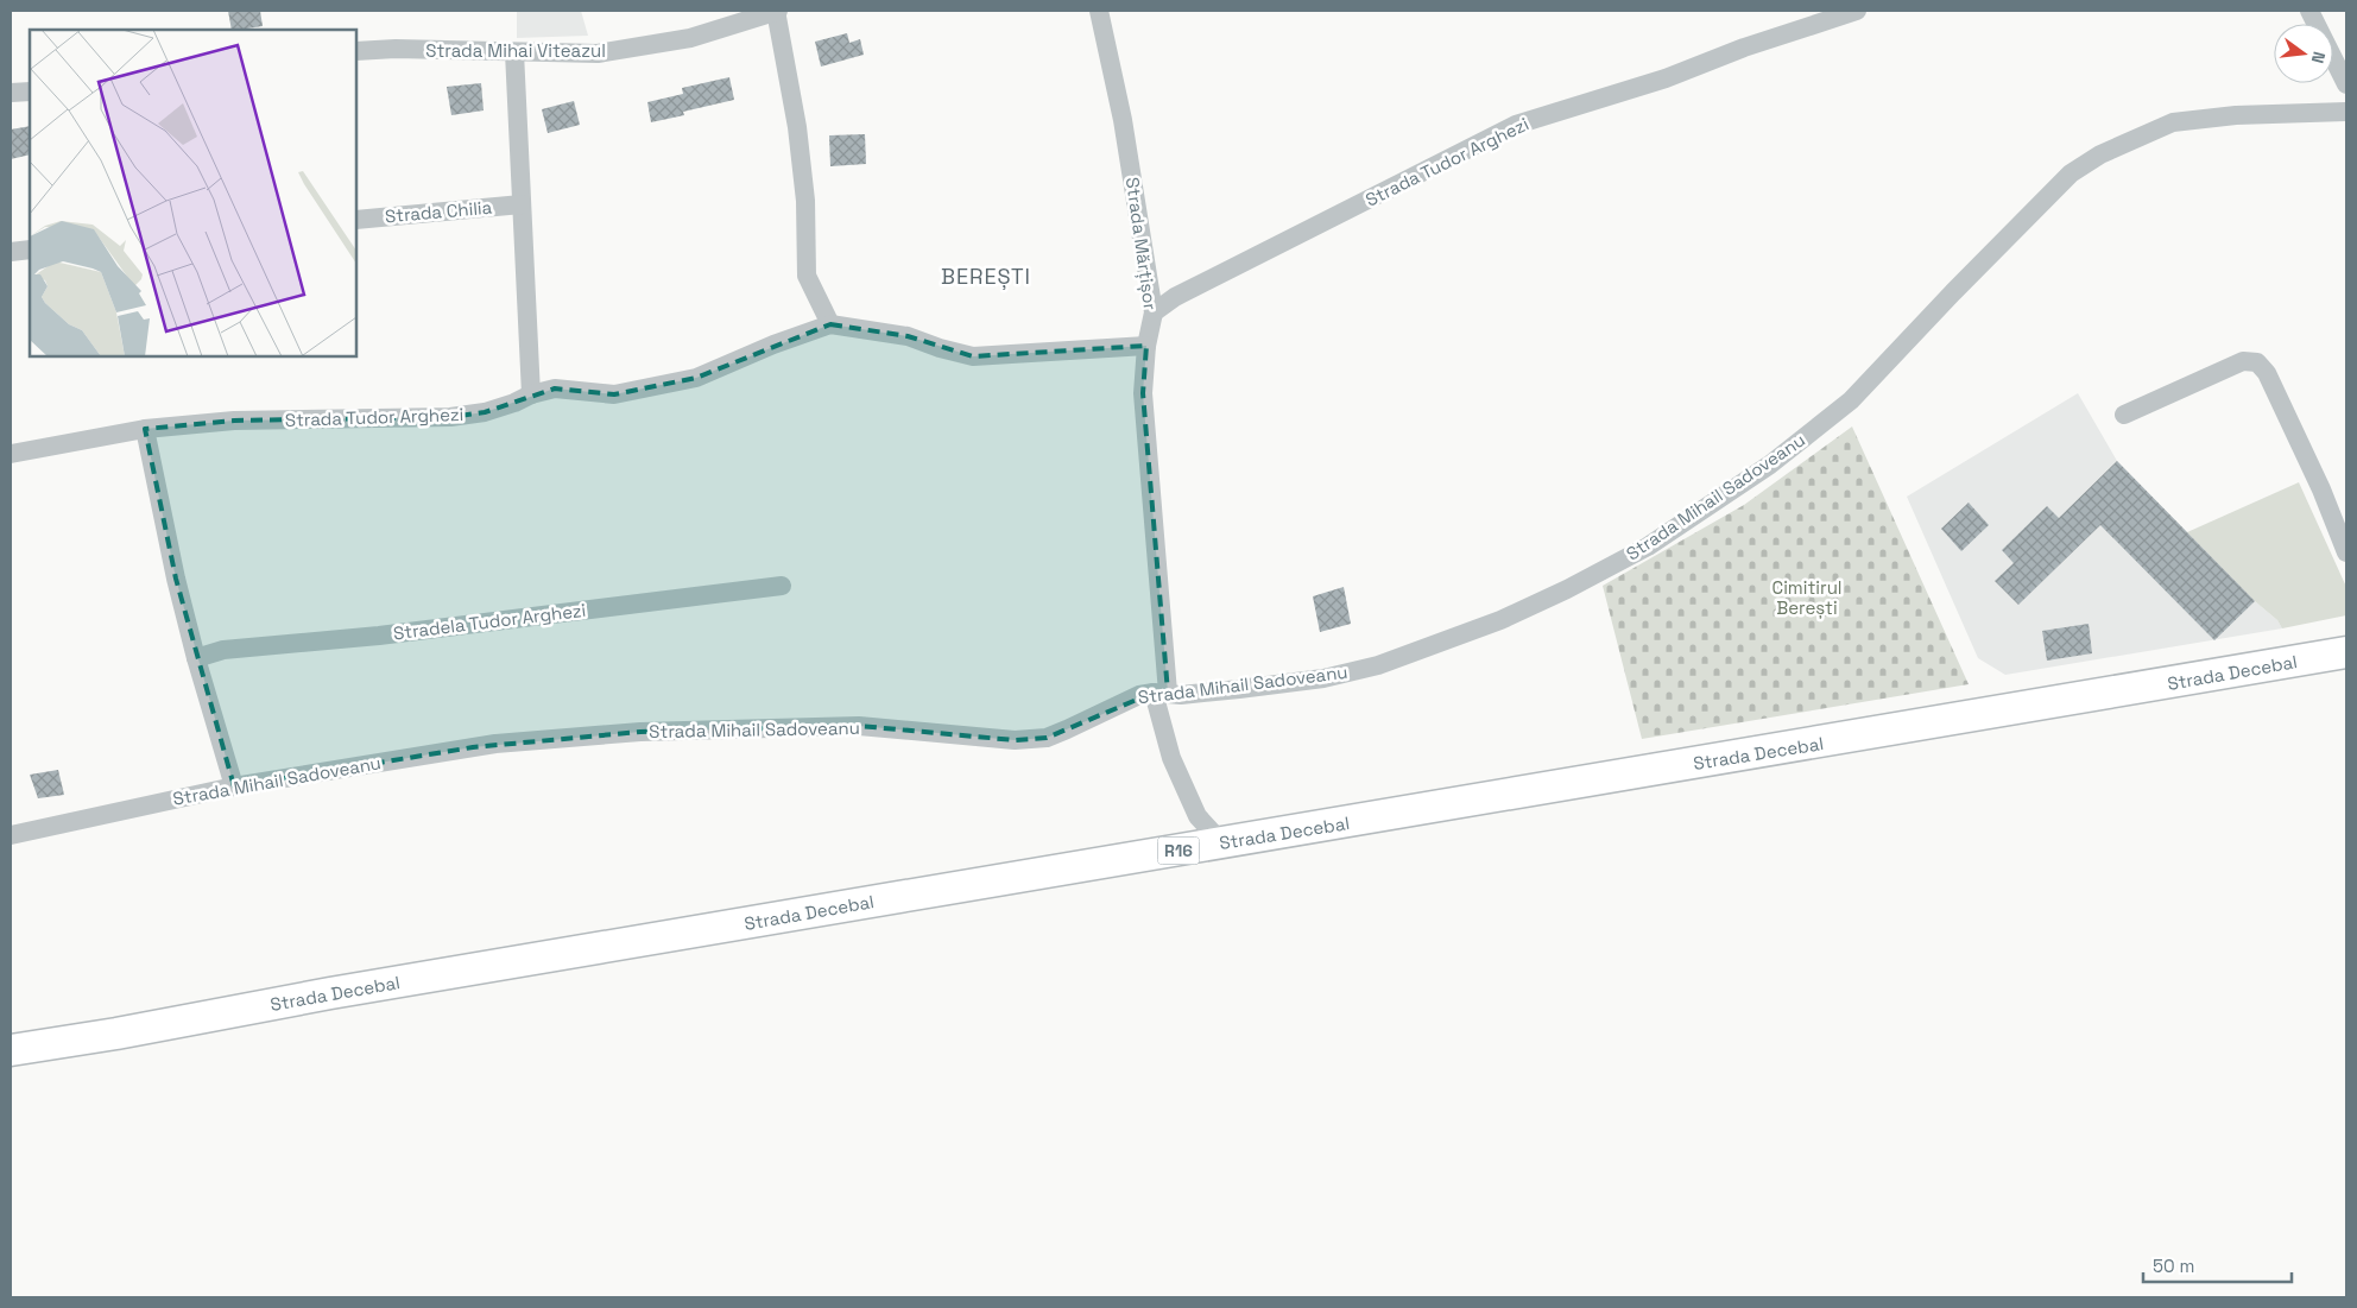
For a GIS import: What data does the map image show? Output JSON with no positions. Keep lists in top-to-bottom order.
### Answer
{
  "streets": {
    "main road": ["Strada Decebal", "R16"],
    "street": [
      "Strada Mihai Viteazul",
      "Strada Tudor Arghezi",
      "Strada Chilia",
      "Strada Mărțișor",
      "Strada Mihail Sadoveanu",
      "Stradela Tudor Arghezi"
    ]
  },
  "crossings": [
    ["Strada Tudor Arghezi", "Strada Mărțișor"],
    ["Strada Mărțișor", "Strada Mihail Sadoveanu"],
    ["Strada Mărțișor", "Strada Decebal"]
  ],
  "districts": ["BEREȘTI"],
  "parks": ["Cimitirul Berești"],
  "scale_bar": "50 m",
  "north": "right"
}
